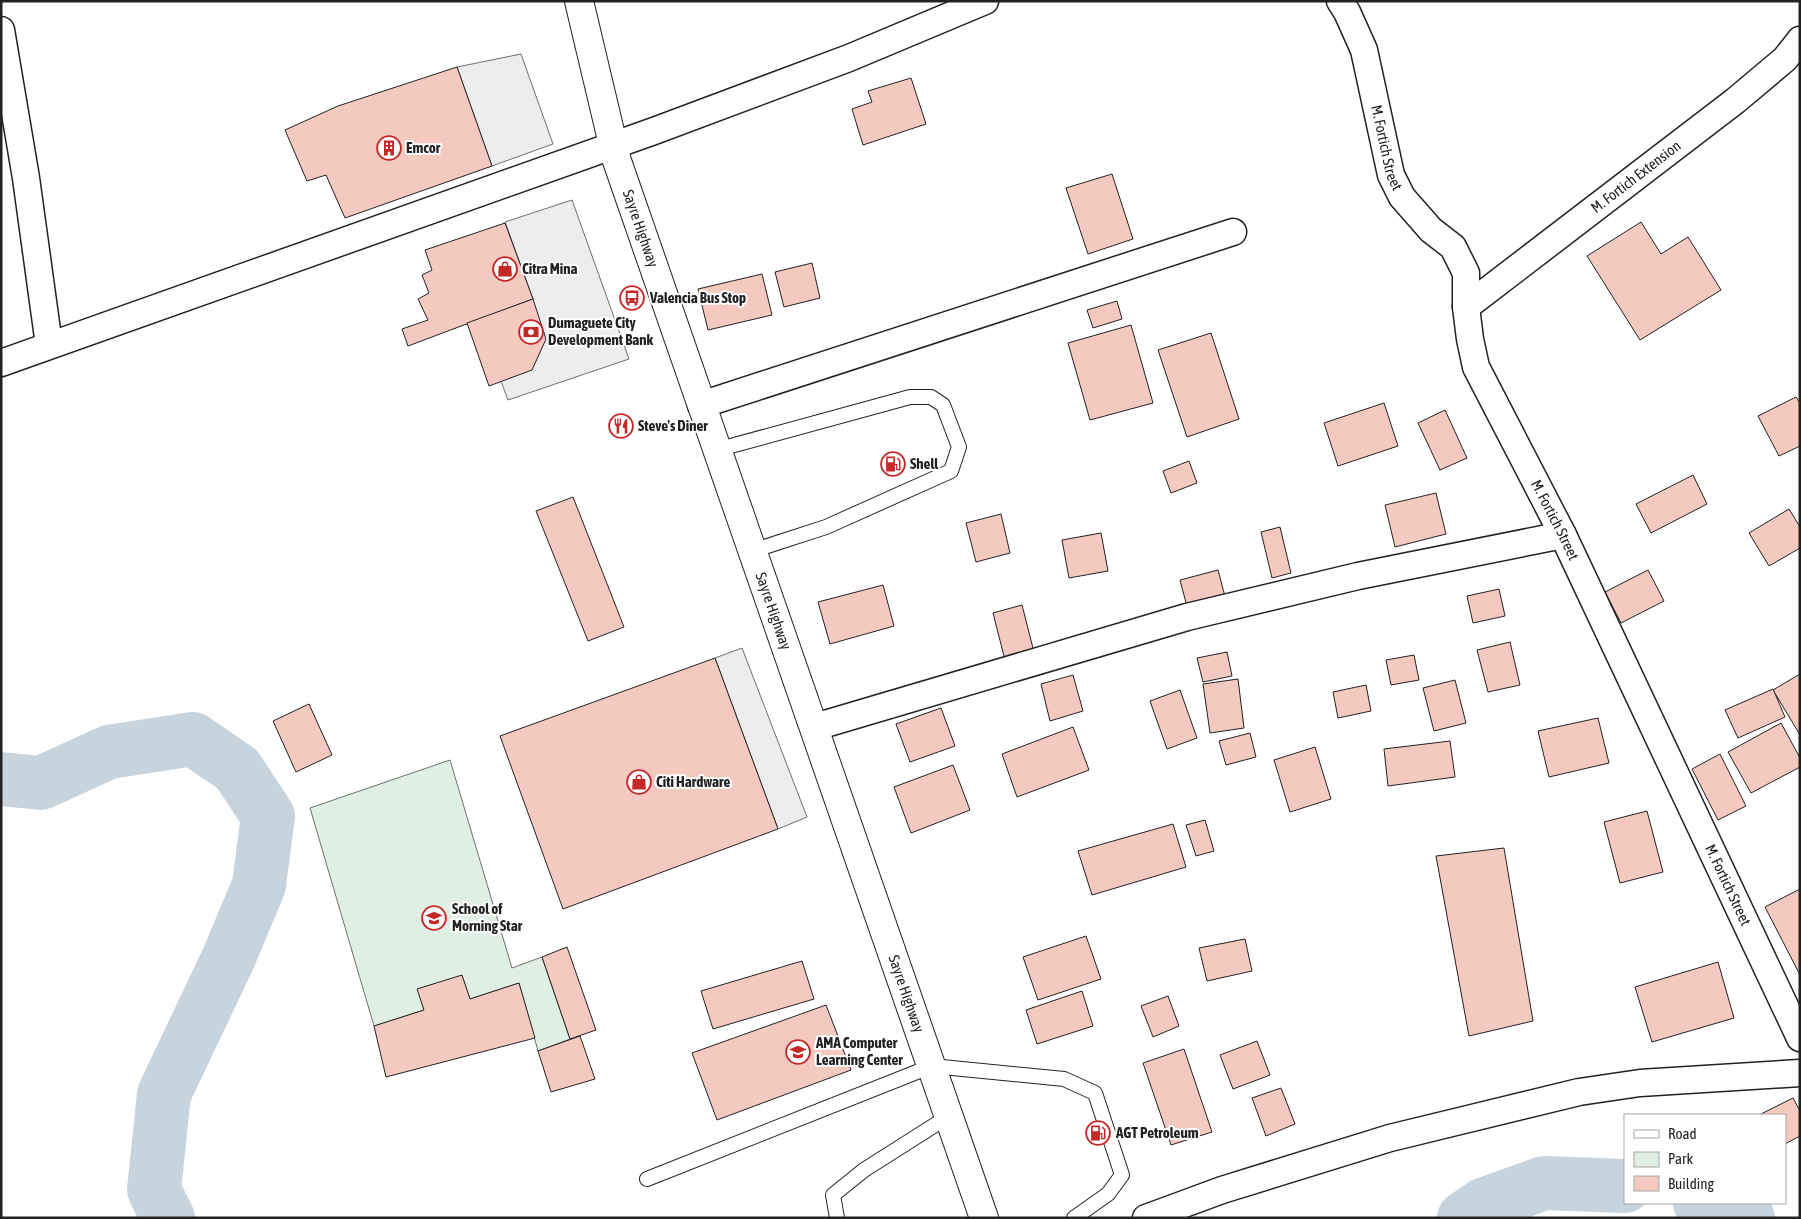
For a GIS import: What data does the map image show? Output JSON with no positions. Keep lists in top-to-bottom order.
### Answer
{
  "streets": {
    "highway": ["Sayre Highway"],
    "street": ["M. Fortich Street", "M. Fortich Extension"]
  },
  "crossings": [
    ["M. Fortich Street", "M. Fortich Extension"]
  ],
  "places": {
    "building": ["Emcor"],
    "shop": ["Citra Mina", "Citi Hardware"],
    "bus stop": ["Valencia Bus Stop"],
    "bank": ["Dumaguete City Development Bank"],
    "restaurant": ["Steve's Diner"],
    "fuel station": ["Shell", "AGT Petroleum"],
    "school or university": ["School of Morning Star", "AMA Computer Learning Center"]
  },
  "legend": ["Road", "Park", "Building"]
}
